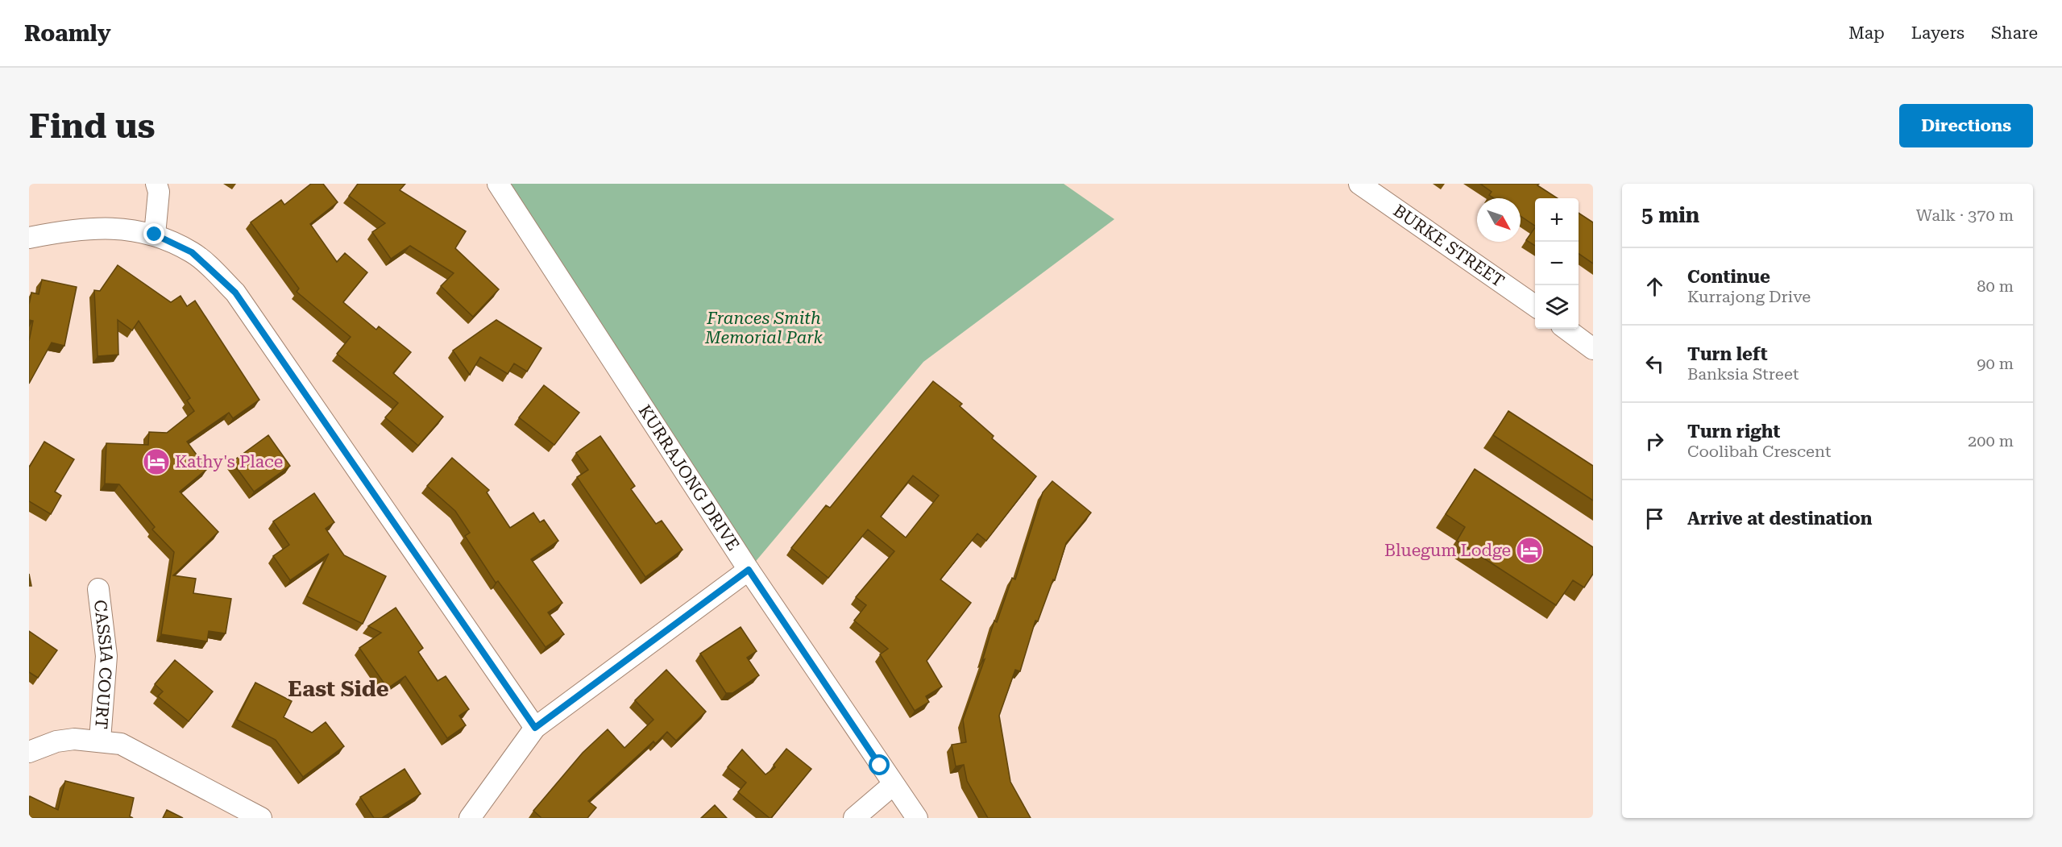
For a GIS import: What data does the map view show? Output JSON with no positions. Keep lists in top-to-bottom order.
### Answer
{
  "streets": {
    "street": ["BURKE STREET", "KURRAJONG DRIVE", "CASSIA COURT"]
  },
  "districts": ["East Side"],
  "parks": ["Frances Smith Memorial Park"],
  "places": {
    "hotel": ["Kathy's Place", "Bluegum Lodge"]
  },
  "north": "bottom right",
  "page": {
    "header": "Roamly",
    "nav": ["Map", "Layers", "Share"],
    "buttons": "Directions",
    "title": "Find us",
    "heading": ["5 min", "Walk · 370 m"],
    "map_buttons": ["+", "−"],
    "list": [
      ["Continue", "Kurrajong Drive", "80 m"],
      ["Turn left", "Banksia Street", "90 m"],
      ["Turn right", "Coolibah Crescent", "200 m"],
      "Arrive at destination"
    ]
  }
}
